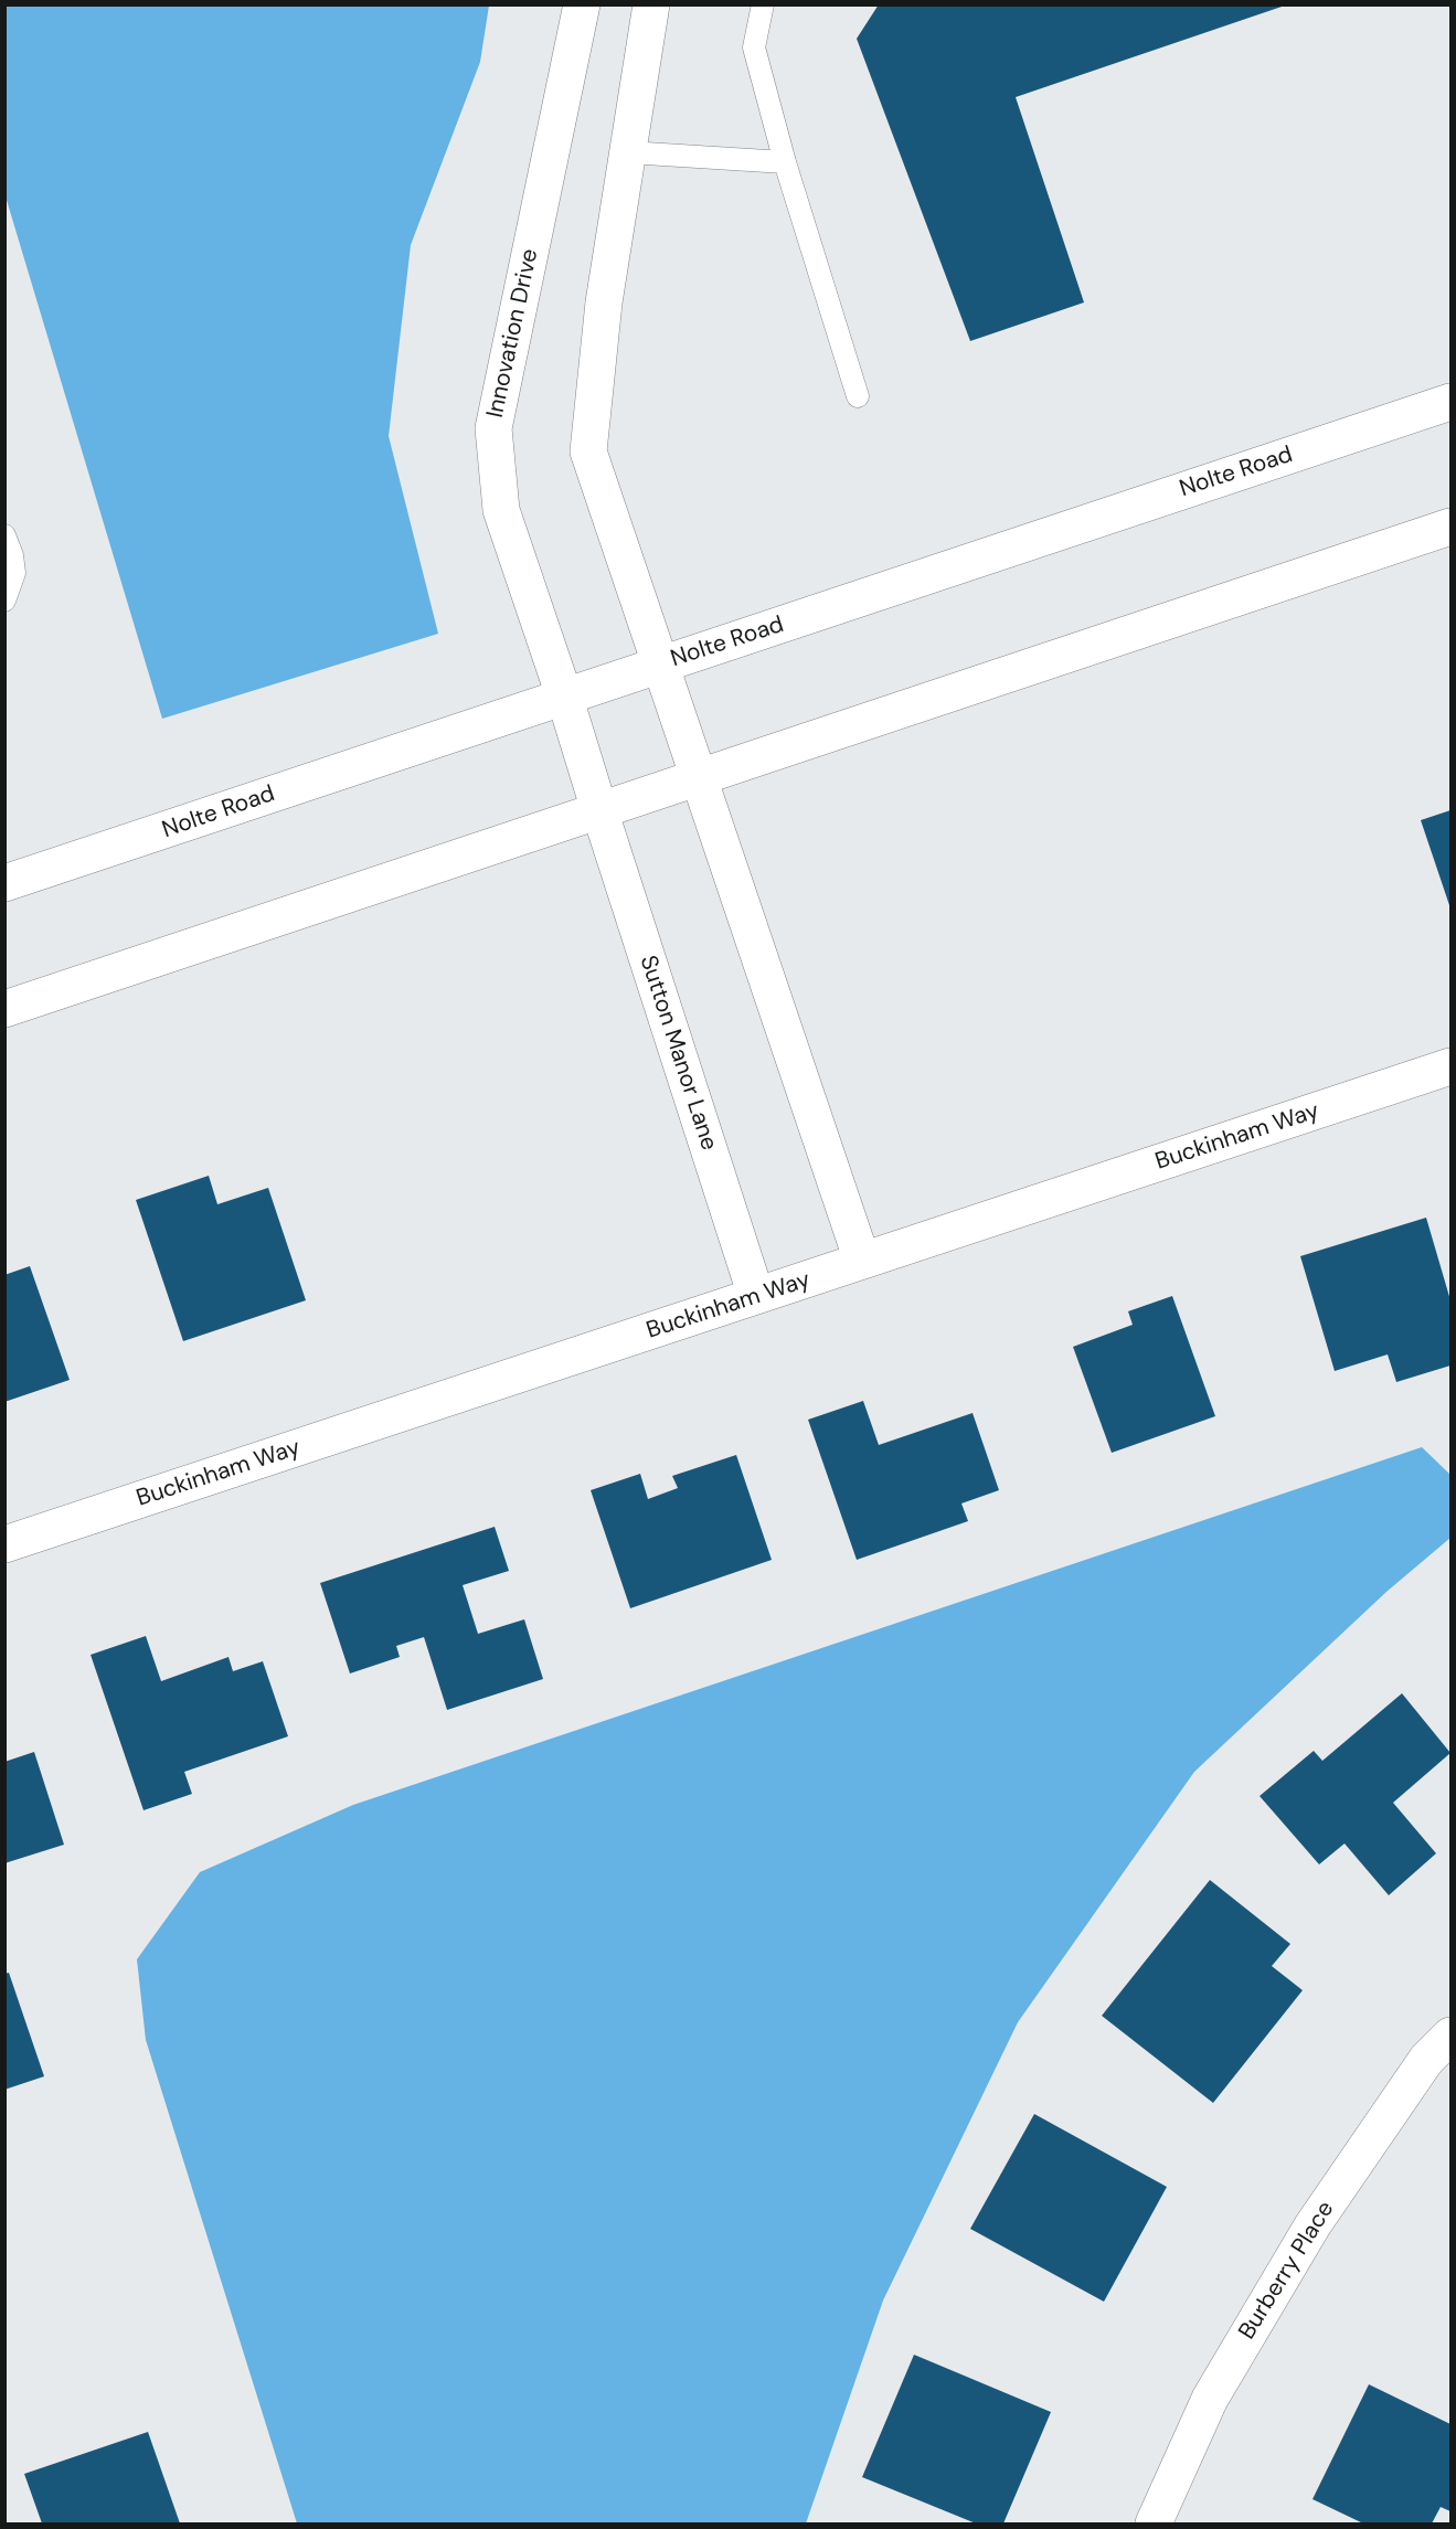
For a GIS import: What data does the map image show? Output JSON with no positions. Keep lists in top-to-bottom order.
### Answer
{
  "streets": {
    "street": [
      "Innovation Drive",
      "Nolte Road",
      "Sutton Manor Lane",
      "Buckinham Way",
      "Burberry Place"
    ]
  },
  "crossings": [
    ["Innovation Drive", "Nolte Road"],
    ["Innovation Drive", "Sutton Manor Lane"],
    ["Sutton Manor Lane", "Buckinham Way"]
  ]
}
